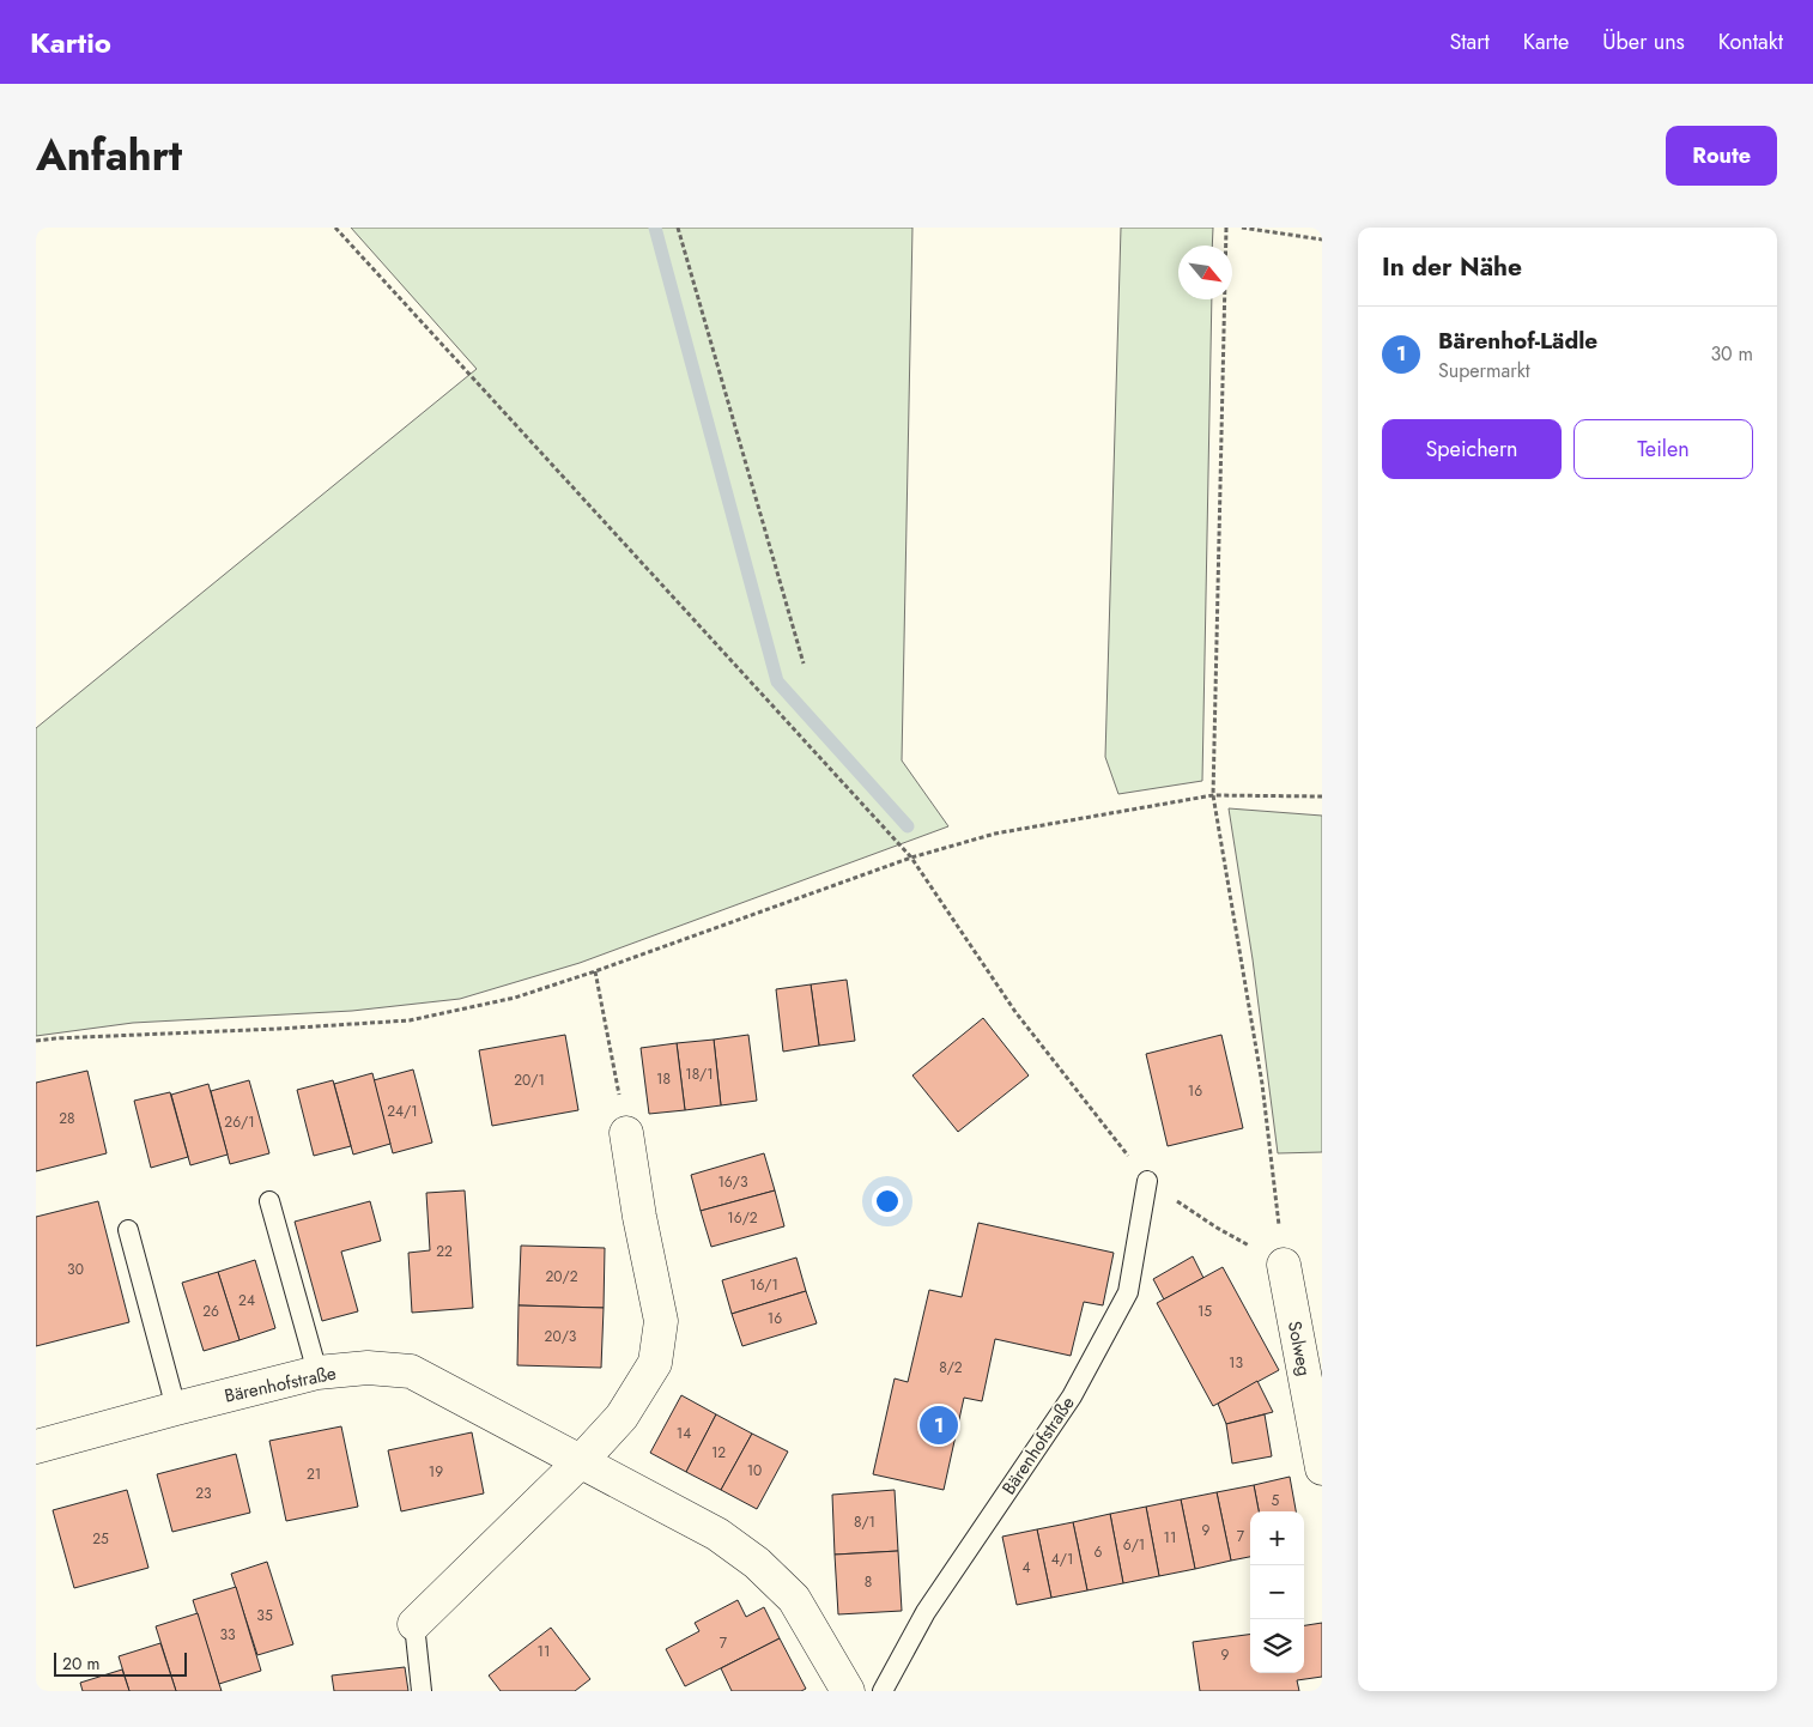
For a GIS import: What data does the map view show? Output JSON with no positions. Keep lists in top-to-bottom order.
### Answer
{
  "streets": {
    "street": ["Solweg", "Bärenhofstraße"]
  },
  "house_numbers": [
    "18/1",
    "18",
    "20/1",
    "16",
    "24/1",
    "28",
    "26/1",
    "16/3",
    "16/2",
    "22",
    "30",
    "20/2",
    "16/1",
    "24",
    "26",
    "15",
    "16",
    "20/3",
    "13",
    "8/2",
    "14",
    "12",
    "10",
    "19",
    "21",
    "23",
    "5",
    "8/1",
    "9",
    "7",
    "11",
    "25",
    "6/1",
    "6",
    "4/1",
    "4",
    "8",
    "35",
    "33",
    "7",
    "11",
    "9"
  ],
  "scale_bar": "20 m",
  "north": "bottom right",
  "page": {
    "header": "Kartio",
    "nav": [
      "Start",
      "Karte",
      "Über uns",
      "Kontakt"
    ],
    "title": "Anfahrt",
    "buttons": [
      "Route",
      ["Speichern", "Teilen"]
    ],
    "heading": "In der Nähe",
    "list": [
      {
        "mark": "1",
        "name": "Bärenhof-Lädle",
        "note": "Supermarkt",
        "value": "30 m"
      }
    ],
    "pins": "1",
    "map_buttons": ["+", "−"],
    "scale": "20 m"
  }
}
